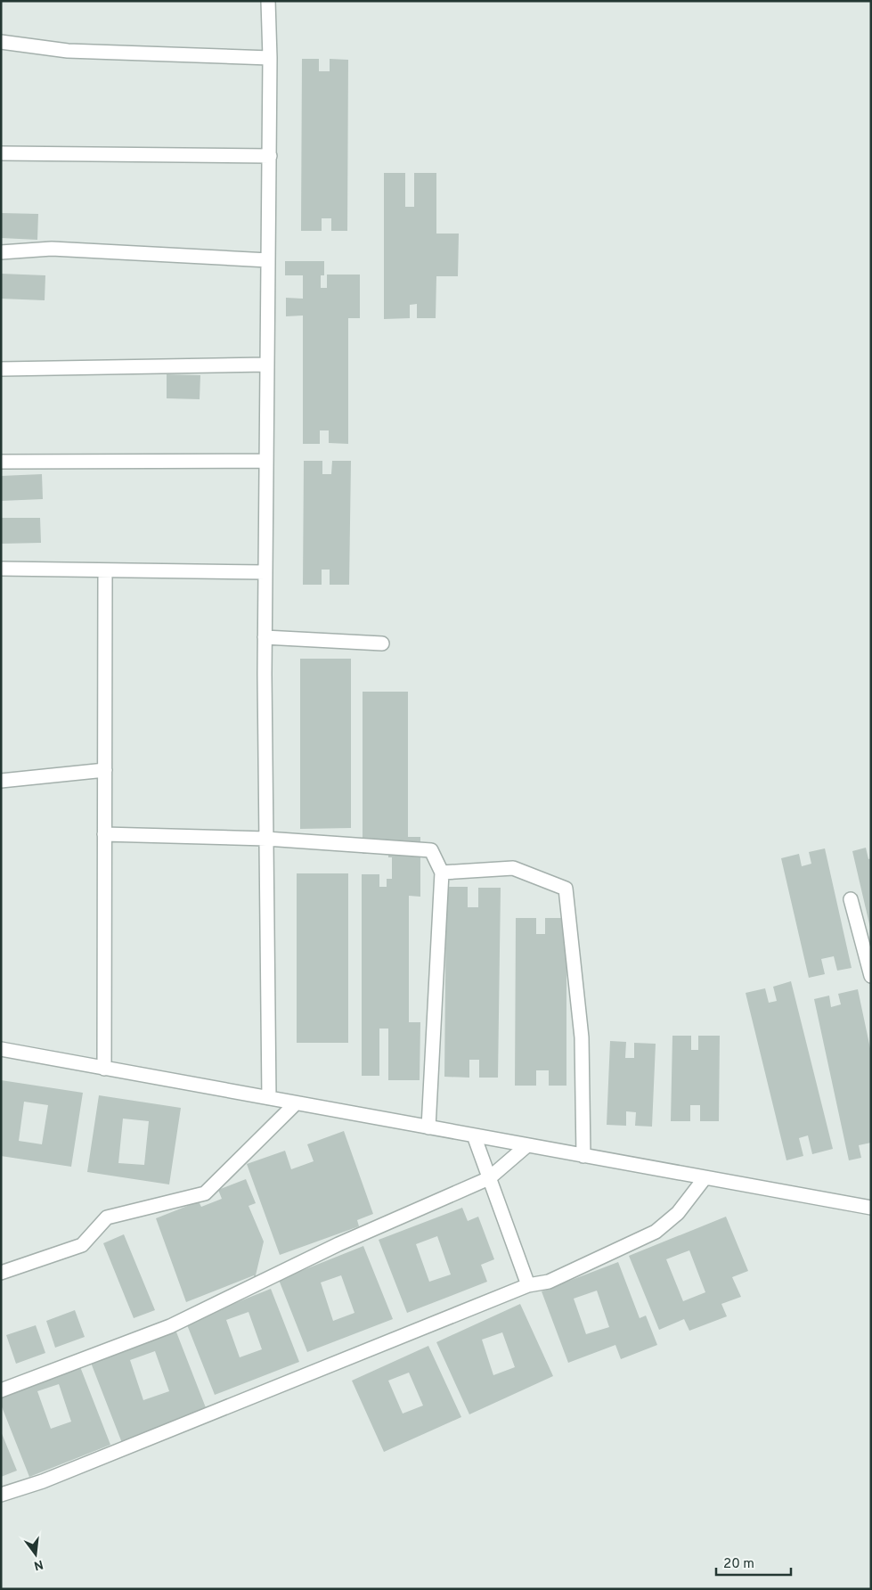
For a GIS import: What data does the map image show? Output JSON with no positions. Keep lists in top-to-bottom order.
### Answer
{
  "scale_bar": "20 m",
  "north": "bottom"
}
